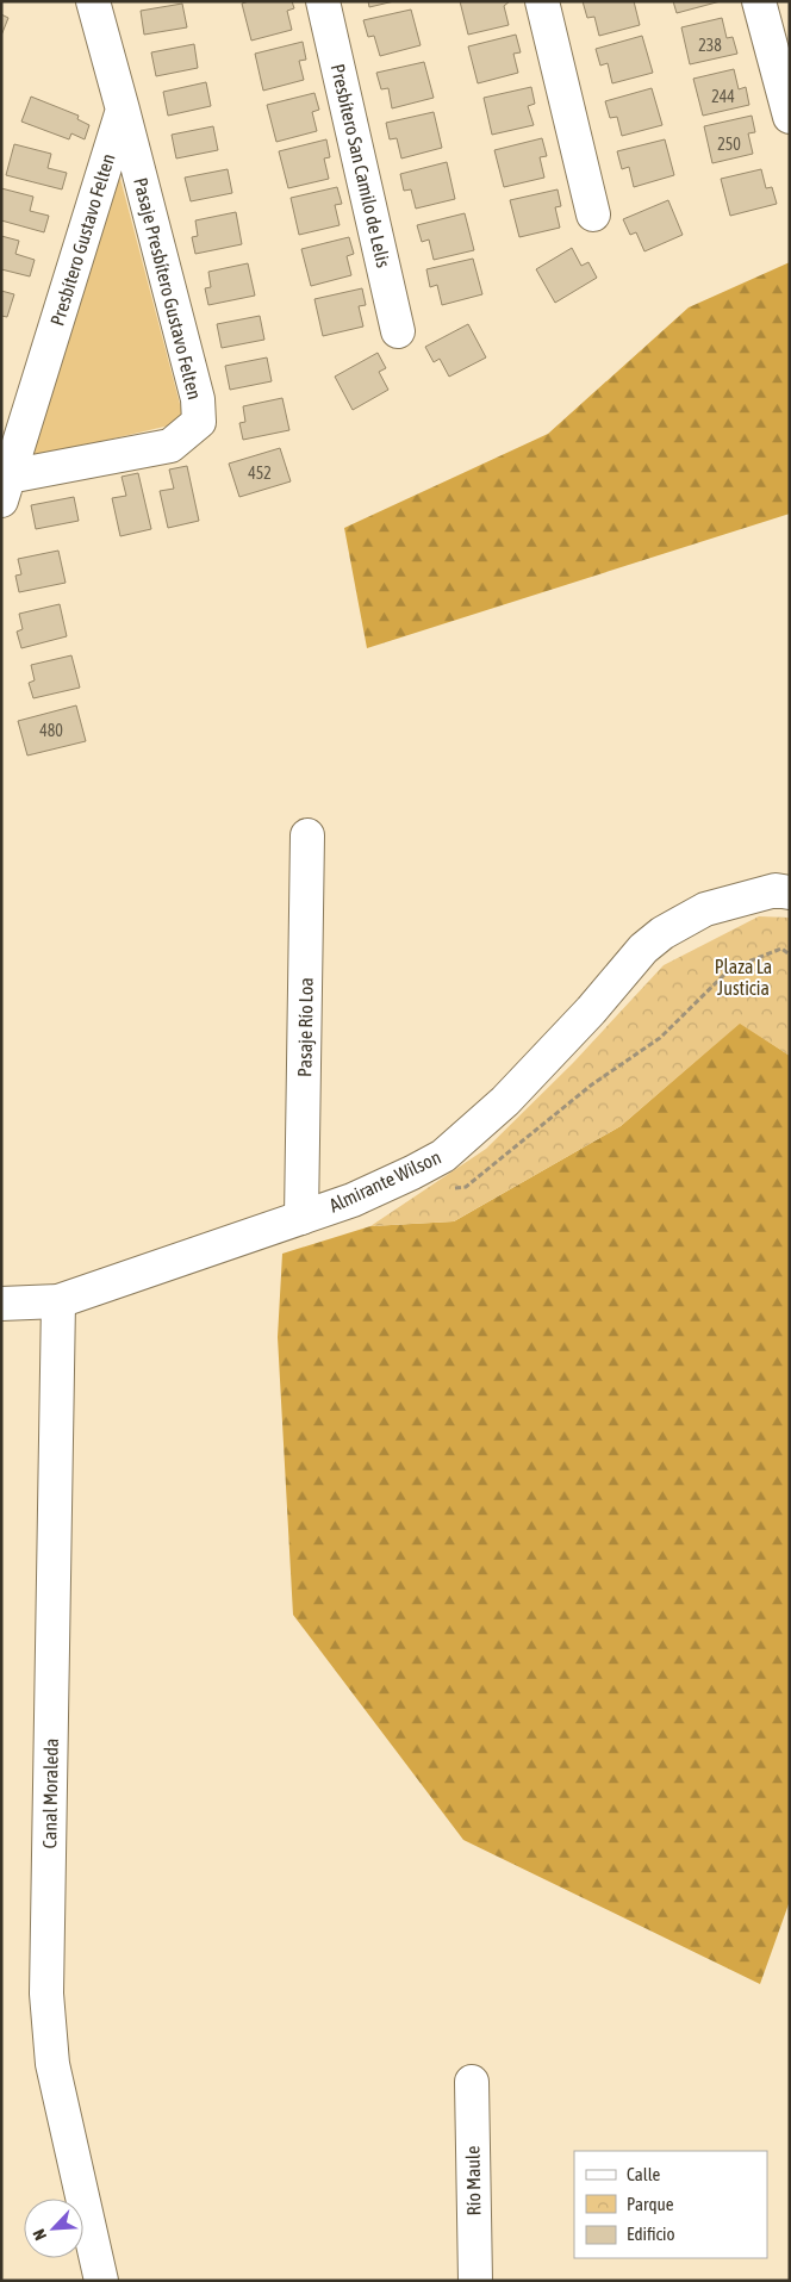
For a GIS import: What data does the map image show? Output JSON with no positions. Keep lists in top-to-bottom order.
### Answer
{
  "streets": {
    "street": [
      "Presbítero San Camilo de Lelis",
      "Presbítero Gustavo Felten",
      "Pasaje Presbítero Gustavo Felten",
      "Pasaje Río Loa",
      "Almirante Wilson",
      "Canal Moraleda",
      "Río Maule"
    ]
  },
  "crossings": [
    ["Presbítero Gustavo Felten", "Pasaje Presbítero Gustavo Felten"],
    ["Pasaje Río Loa", "Almirante Wilson"],
    ["Almirante Wilson", "Canal Moraleda"]
  ],
  "parks": ["Plaza La Justicia"],
  "house_numbers": [
    "238",
    "244",
    "250",
    "452",
    "480"
  ],
  "legend": ["Calle", "Parque", "Edificio"],
  "north": "bottom left"
}
